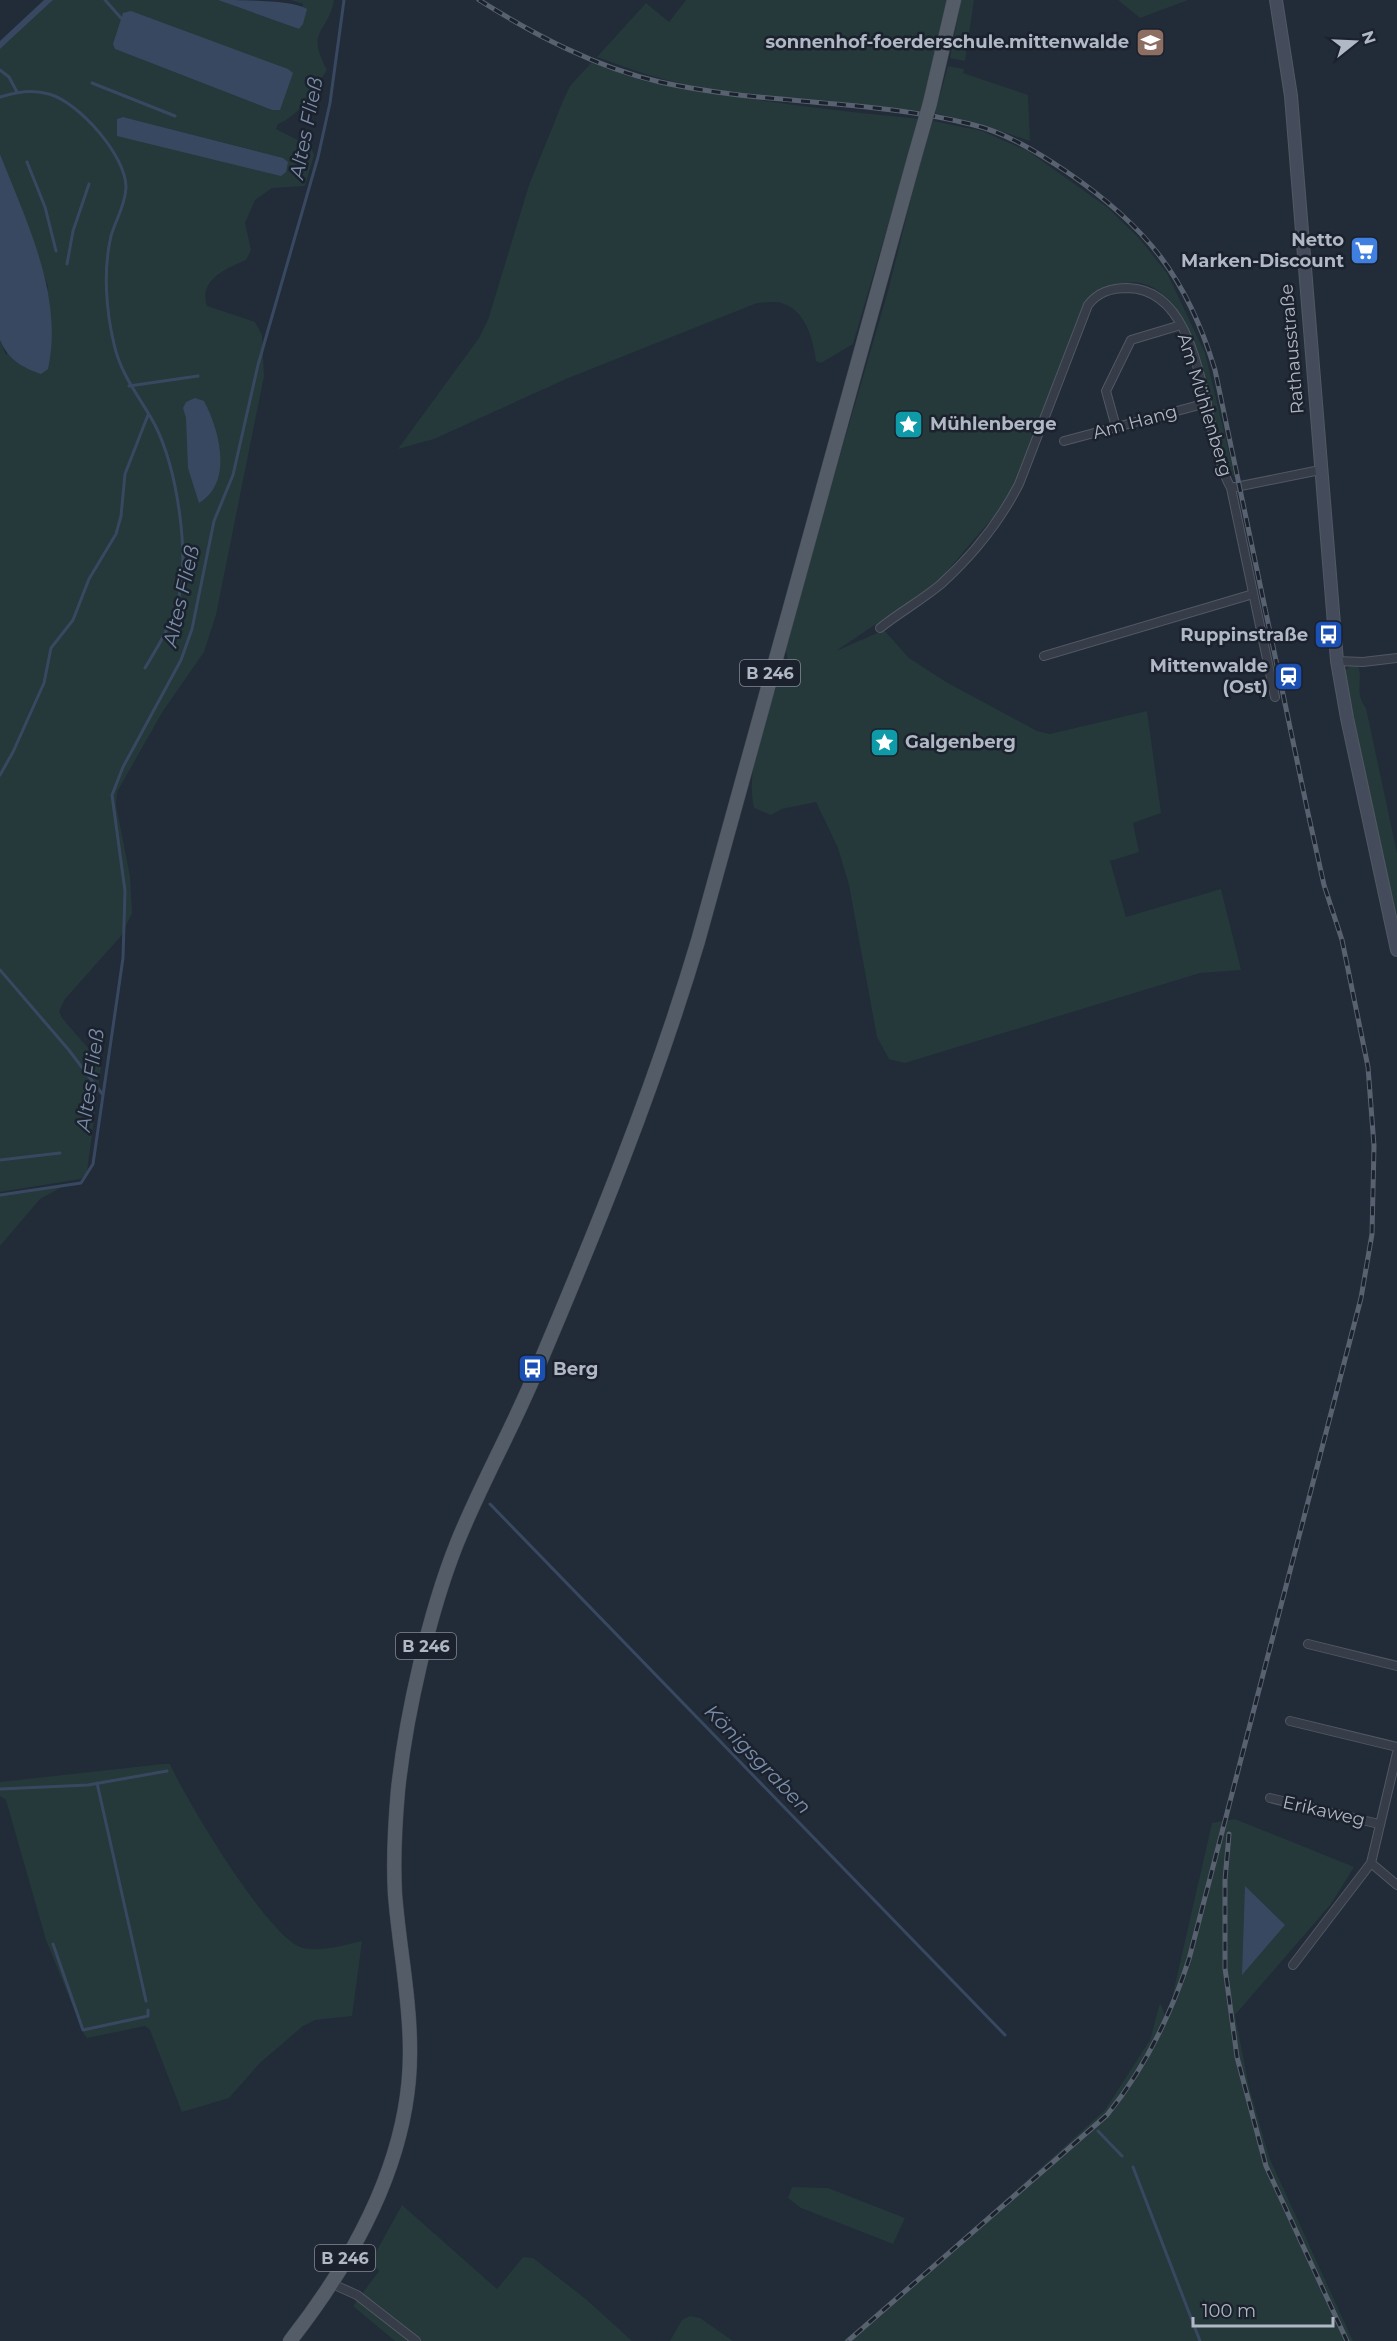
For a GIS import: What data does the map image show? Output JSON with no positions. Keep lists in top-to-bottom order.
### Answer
{
  "streets": {
    "main road": ["Rathausstraße", "B 246"],
    "street": ["Am Mühlenberg", "Am Hang", "Erikaweg"]
  },
  "crossings": [
    ["Am Mühlenberg", "Am Hang"]
  ],
  "water": ["Altes Fließ", "Königsgraben"],
  "places": {
    "school or university": ["sonnenhof-foerderschule.mittenwalde"],
    "supermarket": ["Netto Marken-Discount"],
    "place": ["Mühlenberge", "Galgenberg"],
    "bus stop": ["Ruppinstraße", "Berg"],
    "station": ["Mittenwalde (Ost)"]
  },
  "scale_bar": "100 m",
  "north": "right"
}
